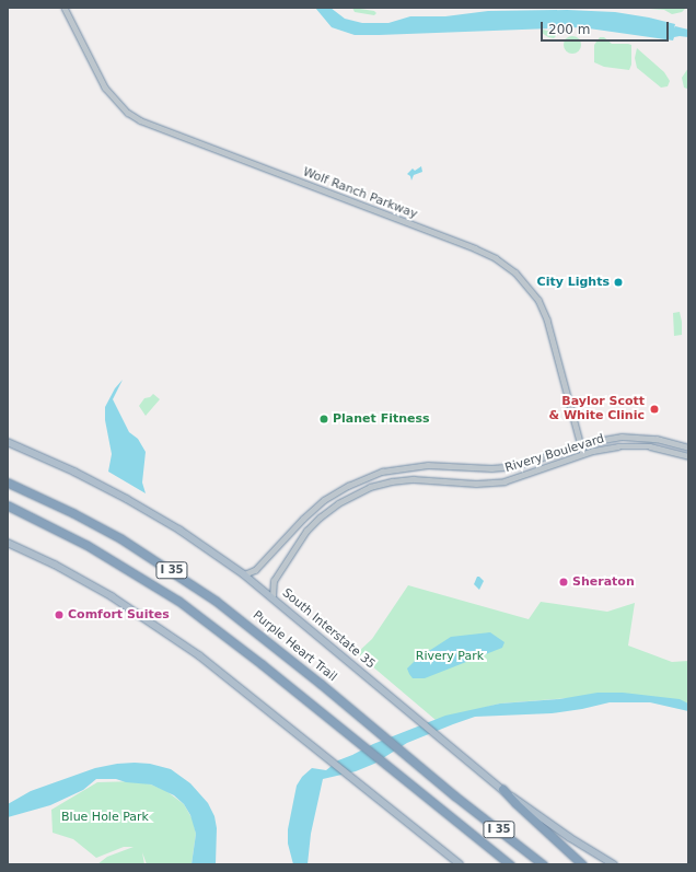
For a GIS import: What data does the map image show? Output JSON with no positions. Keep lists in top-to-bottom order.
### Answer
{
  "streets": {
    "highway": ["I 35", "Purple Heart Trail"],
    "main road": ["South Interstate 35"],
    "street": ["Wolf Ranch Parkway", "Rivery Boulevard"]
  },
  "crossings": [
    ["Wolf Ranch Parkway", "Rivery Boulevard"],
    ["Rivery Boulevard", "South Interstate 35"]
  ],
  "parks": ["Rivery Park", "Blue Hole Park"],
  "places": [
    "City Lights",
    "Baylor Scott & White Clinic",
    "Planet Fitness",
    "Sheraton",
    "Comfort Suites"
  ],
  "scale_bar": "200 m"
}
